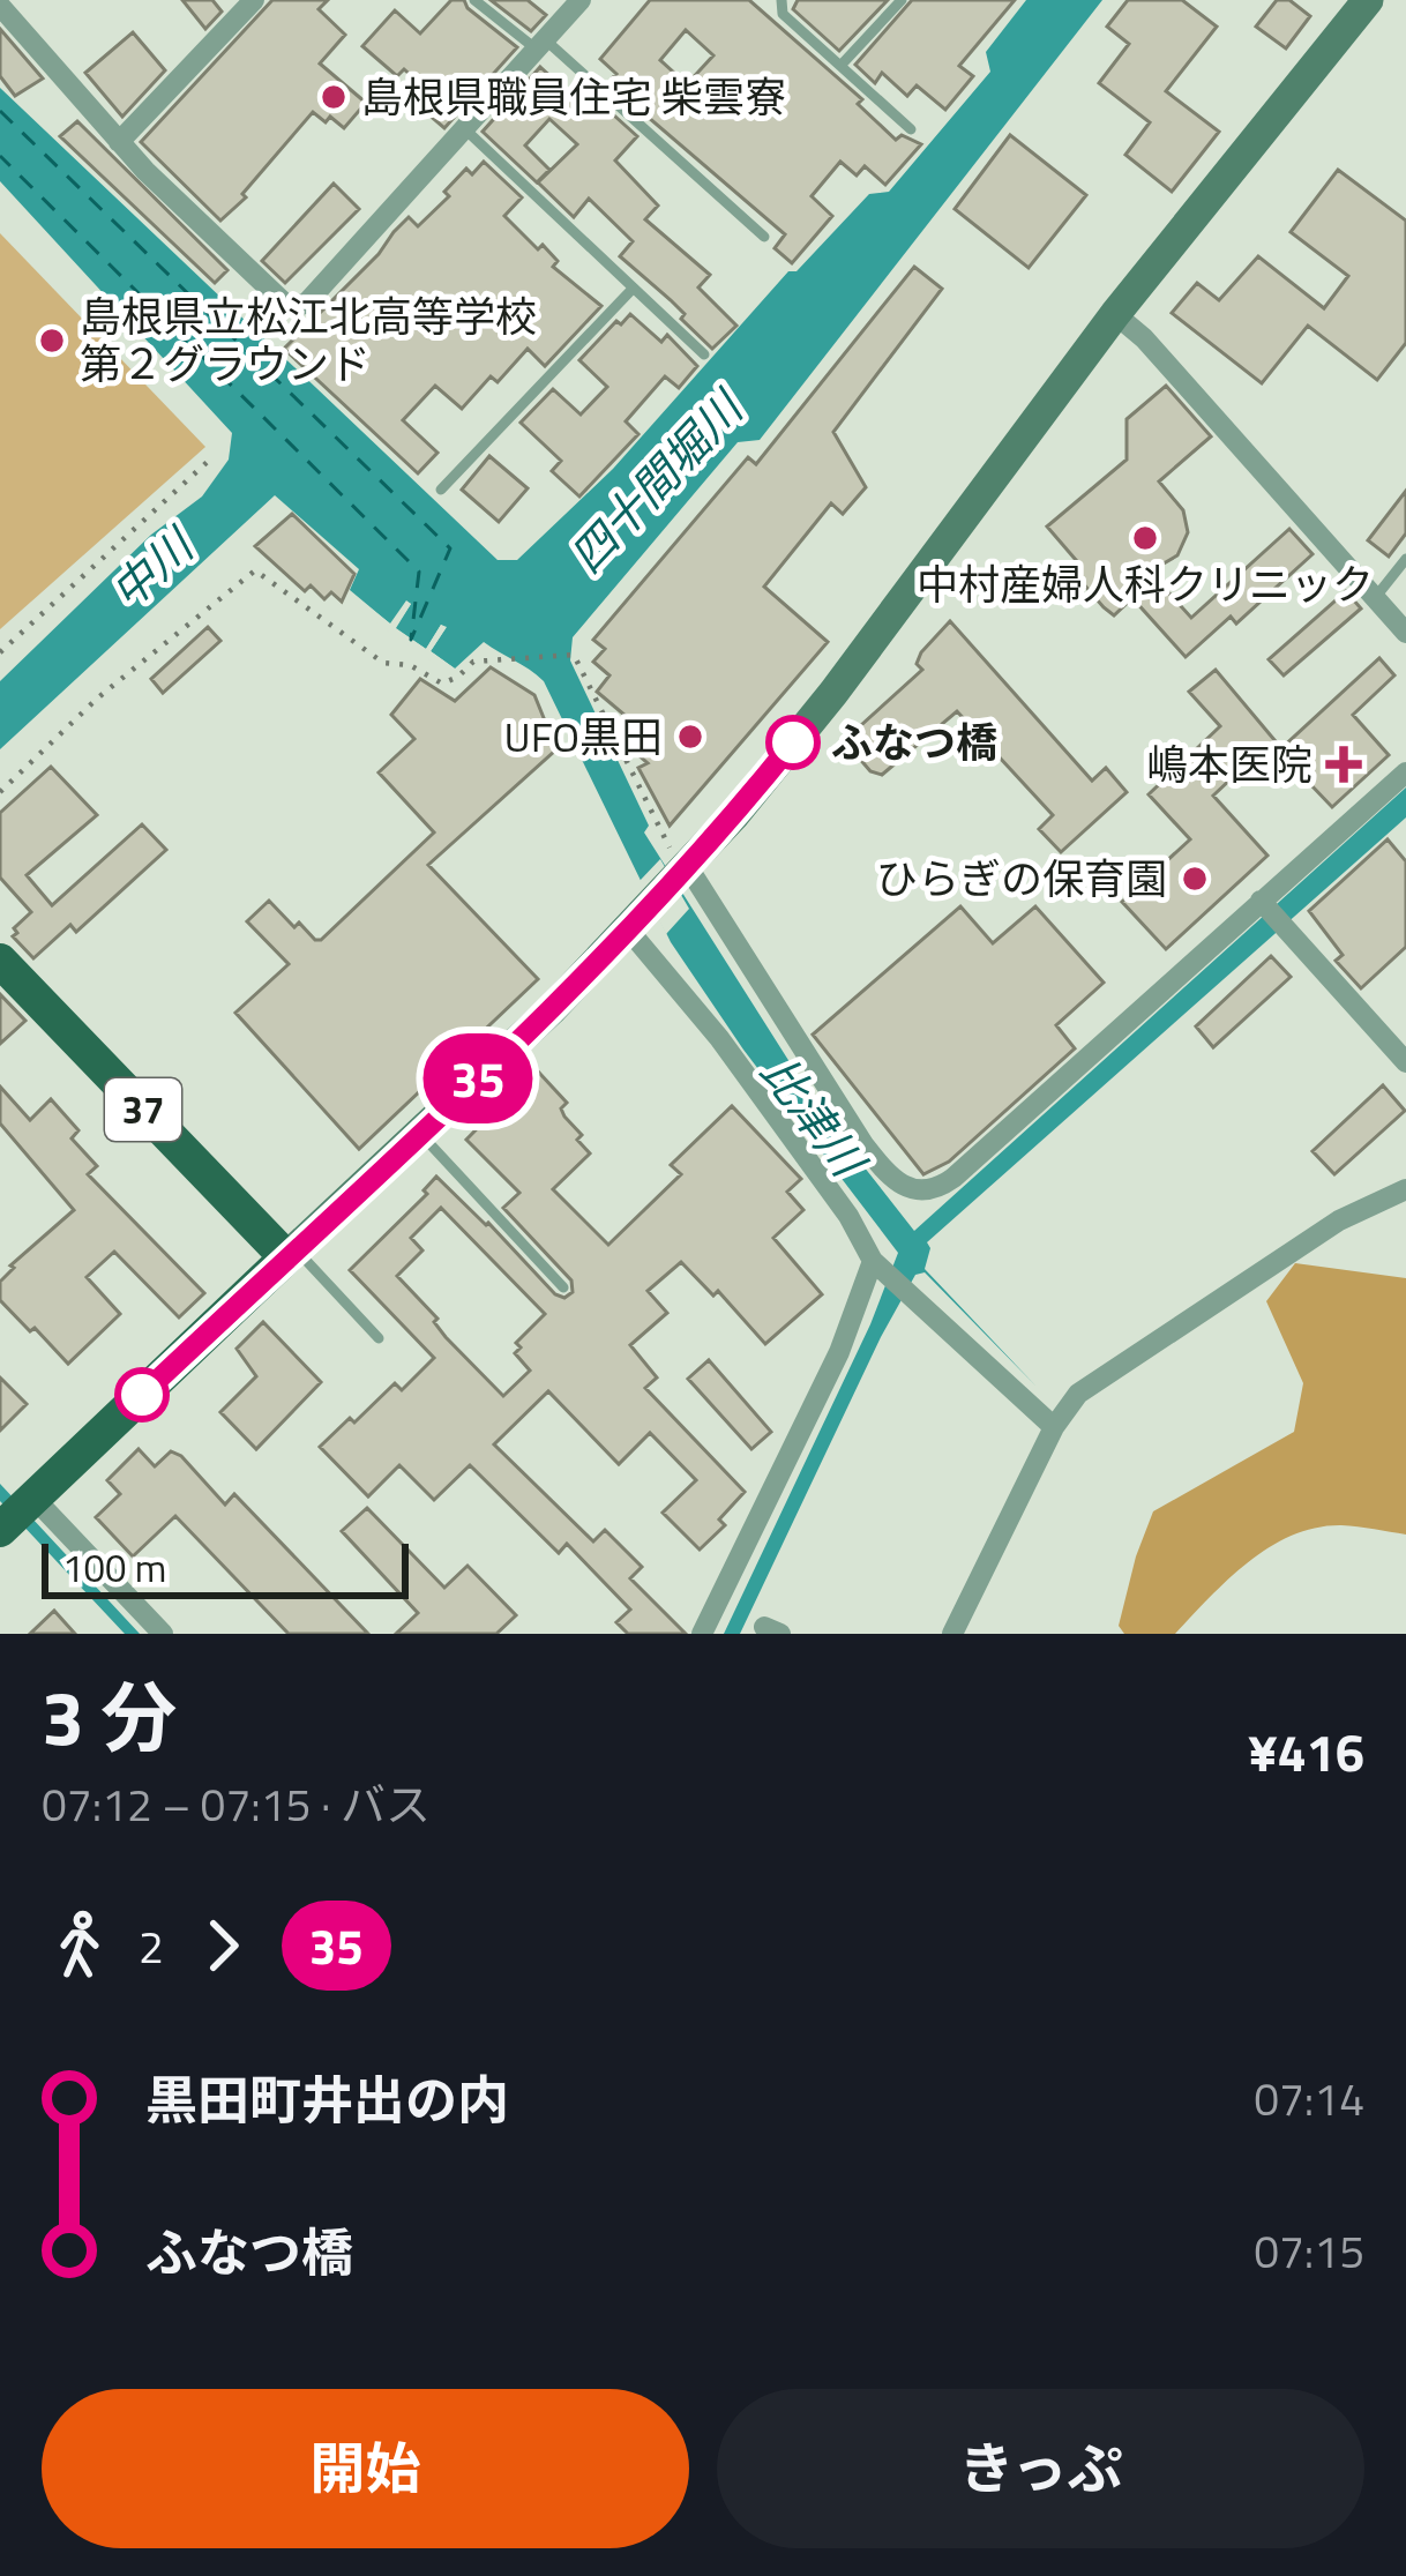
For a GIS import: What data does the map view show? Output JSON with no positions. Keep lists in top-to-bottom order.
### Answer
{
  "streets": {
    "main road": ["37"]
  },
  "water": ["四十間堀川", "中川", "比津川"],
  "places": {
    "other": [
      "島根県職員住宅 柴雲寮",
      "島根県立松江北高等学校 第２グラウンド",
      "中村産婦人科クリニック",
      "UFO黒田",
      "ふなつ橋",
      "ひらぎの保育園"
    ],
    "health": ["嶋本医院"]
  },
  "lines": ["bus line 35"],
  "scale_bar": "100 m",
  "page": {
    "on_map": "35",
    "scale": "100 m",
    "heading": ["3 分", "07:12 – 07:15 · バス", "¥416"],
    "legs": ["2", "35"],
    "list": [
      {
        "name": "黒田町井出の内",
        "value": "07:14"
      },
      {
        "name": "ふなつ橋",
        "value": "07:15"
      }
    ],
    "buttons": ["開始", "きっぷ"]
  }
}
